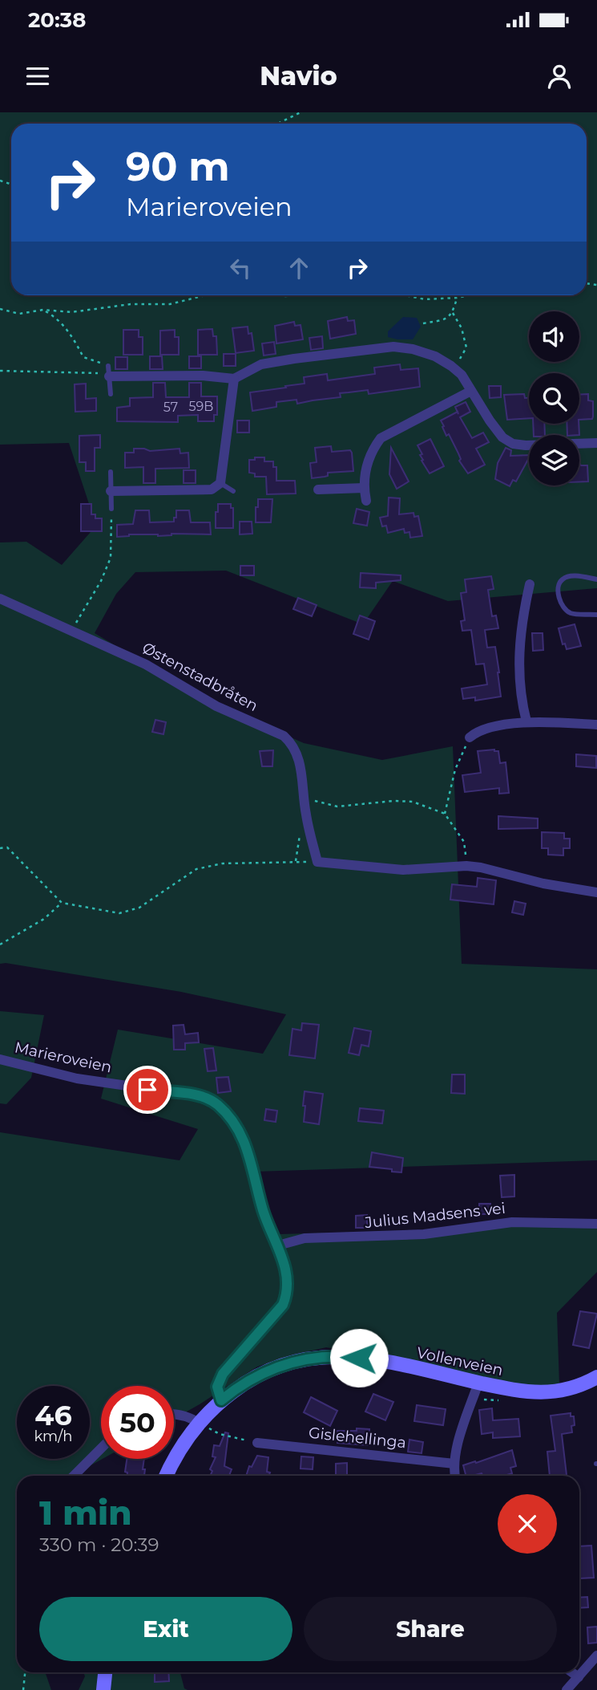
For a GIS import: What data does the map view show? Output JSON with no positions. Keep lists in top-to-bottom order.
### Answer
{
  "streets": {
    "main road": ["Vollenveien"],
    "street": [
      "Østenstadbråten",
      "Marieroveien",
      "Julius Madsens vei",
      "Gislehellinga"
    ]
  },
  "crossings": [
    ["Marieroveien", "Julius Madsens vei"],
    ["Marieroveien", "Vollenveien"]
  ],
  "house_numbers": ["59B", "57"],
  "page": {
    "status": "20:38",
    "header": "Navio",
    "turn": ["90 m", "Marieroveien"],
    "speed": "46 km/h",
    "limit": "50",
    "heading": ["1 min", "330 m · 20:39"],
    "buttons": ["Exit", "Share"]
  }
}
